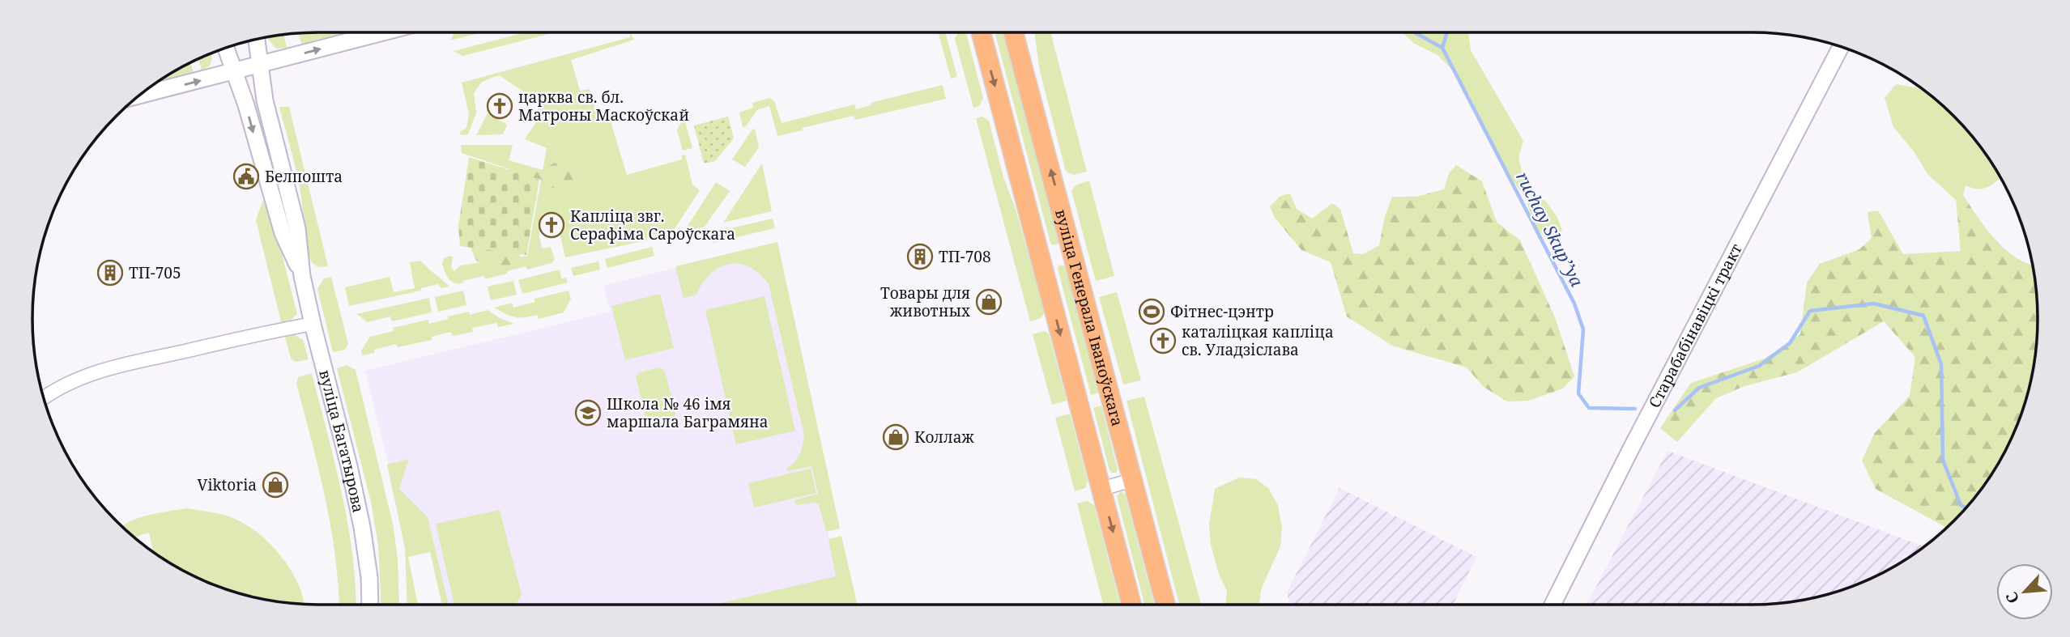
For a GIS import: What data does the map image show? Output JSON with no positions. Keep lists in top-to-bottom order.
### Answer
{
  "streets": {
    "main road": ["вуліца Генерала Іваноўскага"],
    "street": ["Старабабінавіцкі тракт", "вуліца Багатырова"]
  },
  "water": ["ruchay Skup’’ya"],
  "places": {
    "church": ["царква св. бл. Матроны Маскоўскай", "Капліца звг. Серафіма Сароўскага", "каталіцкая капліца св. Уладзіслава"],
    "public building": ["Белпошта"],
    "building": ["ТП-708", "ТП-705"],
    "shop": ["Товары для животных", "Коллаж", "Viktoria"],
    "sports": ["Фітнес-цэнтр"],
    "school or university": ["Школа № 46 імя маршала Баграмяна"]
  },
  "north": "bottom left"
}
